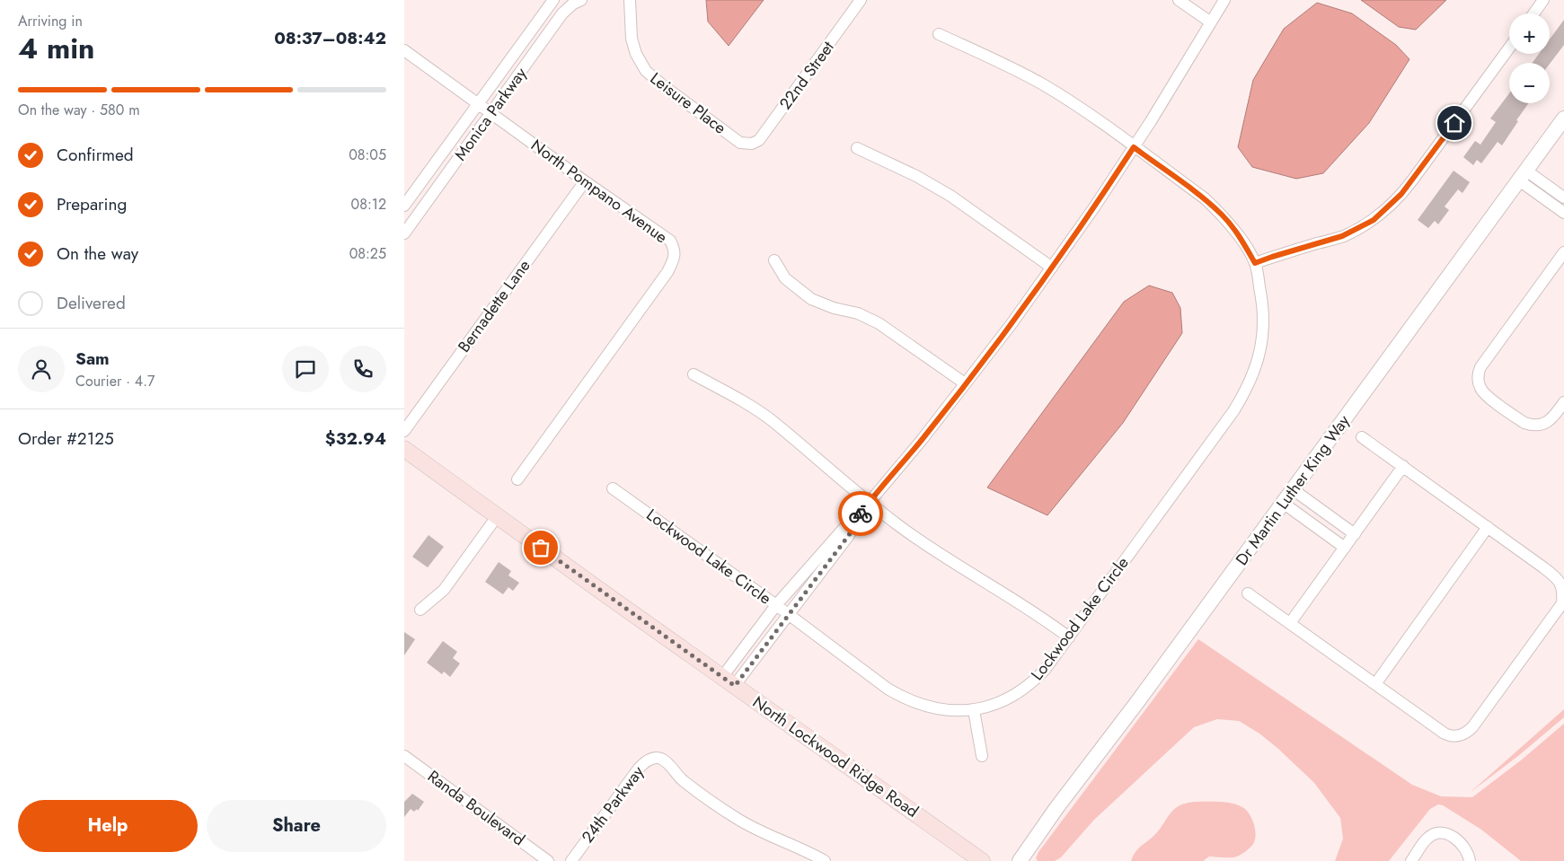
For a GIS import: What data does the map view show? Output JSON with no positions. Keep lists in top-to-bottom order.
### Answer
{
  "streets": {
    "main road": ["North Lockwood Ridge Road"],
    "street": [
      "22nd Street",
      "Leisure Place",
      "Monica Parkway",
      "North Pompano Avenue",
      "Bernadette Lane",
      "Dr Martin Luther King Way",
      "Lockwood Lake Circle",
      "24th Parkway",
      "Randa Boulevard"
    ]
  },
  "crossings": [
    ["22nd Street", "Leisure Place"],
    ["Monica Parkway", "North Pompano Avenue"],
    ["North Pompano Avenue", "Bernadette Lane"]
  ],
  "page": {
    "heading": ["4 min", "Arriving in", "08:37–08:42"],
    "panel": [
      "Sam",
      "Courier · 4.7",
      "Order #2125",
      "$32.94"
    ],
    "map_buttons": ["+", "−"],
    "bar": "On the way · 580 m",
    "list": [
      ["Confirmed", "08:05"],
      ["Preparing", "08:12"],
      ["On the way", "08:25"],
      "Delivered"
    ],
    "buttons": ["Help", "Share"]
  }
}
